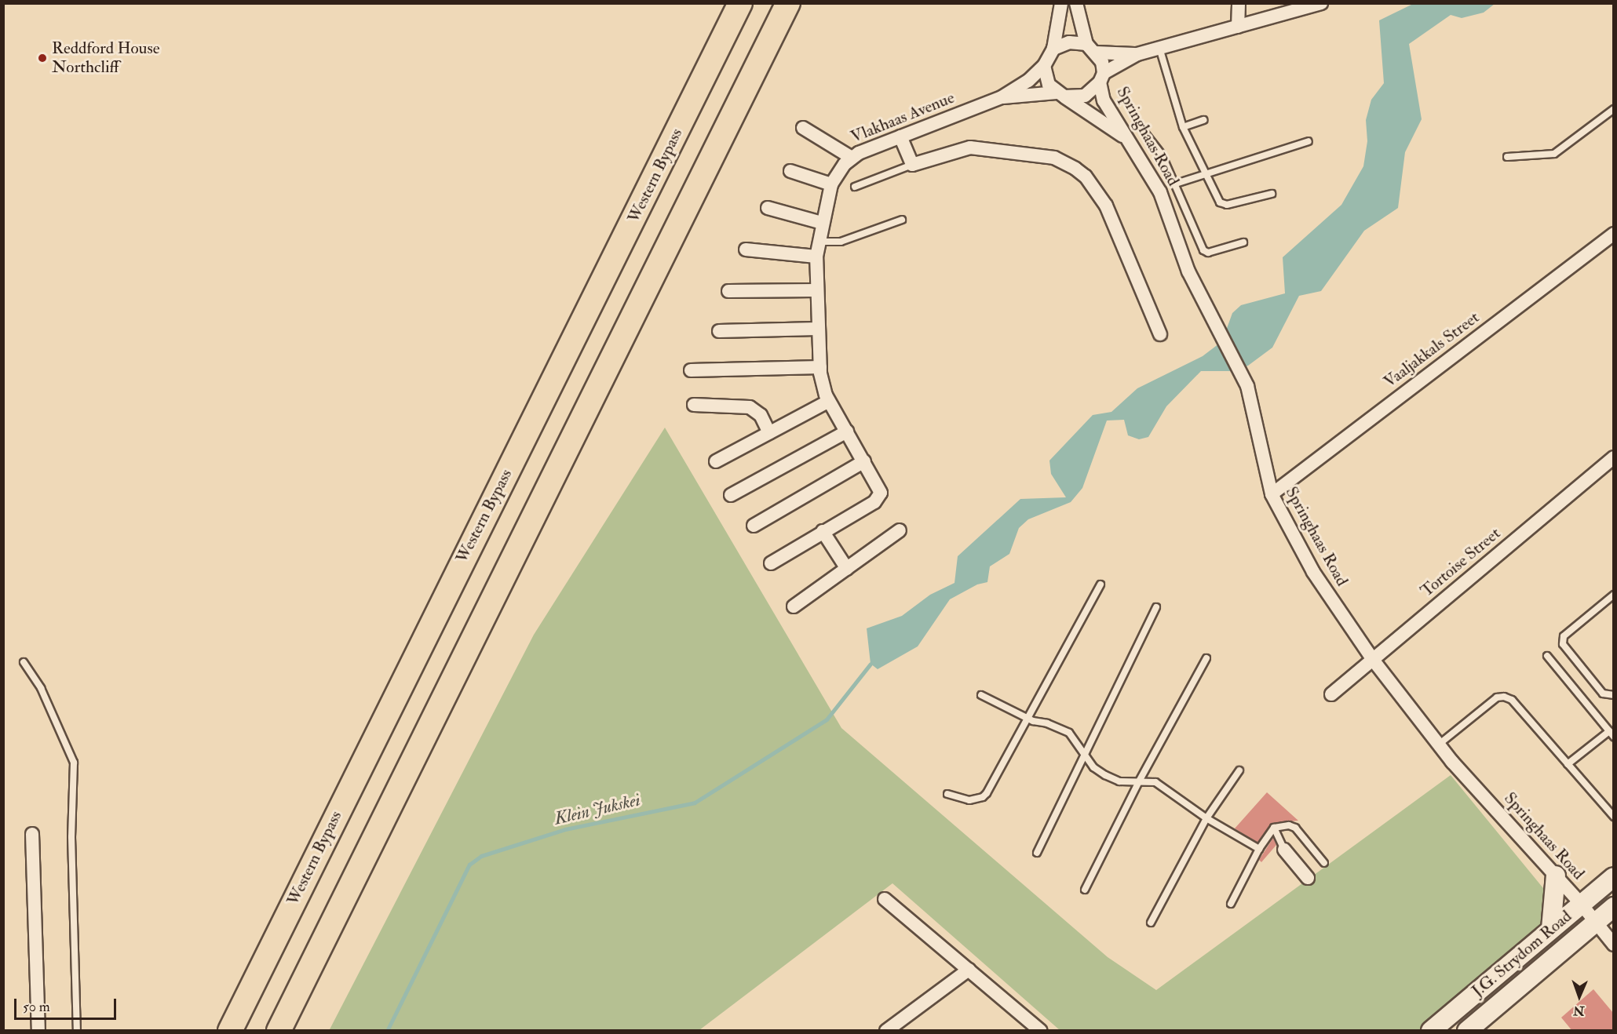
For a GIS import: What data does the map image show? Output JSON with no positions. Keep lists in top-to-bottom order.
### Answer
{
  "streets": {
    "highway": ["Western Bypass"],
    "street": [
      "Vlakhaas Avenue",
      "Springhaas Road",
      "Vaaljakkals Street",
      "Tortoise Street",
      "J.G. Strydom Road"
    ]
  },
  "crossings": [
    ["Vlakhaas Avenue", "Springhaas Road"],
    ["Springhaas Road", "Vaaljakkals Street"],
    ["Springhaas Road", "Tortoise Street"],
    ["Springhaas Road", "J.G. Strydom Road"]
  ],
  "water": ["Klein Jukskei"],
  "places": ["Reddford House Northcliff"],
  "scale_bar": "50 m",
  "north": "bottom"
}
